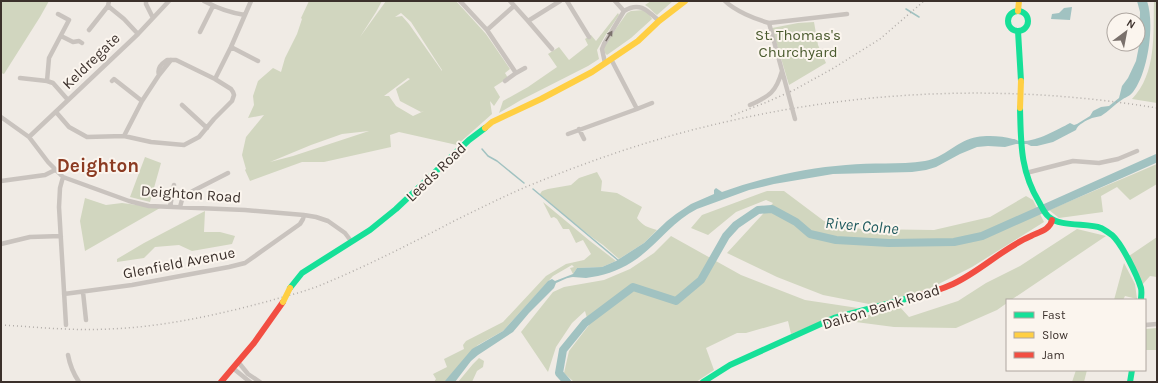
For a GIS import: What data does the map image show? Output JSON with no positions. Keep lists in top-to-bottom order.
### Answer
{
  "streets": {
    "main road": ["Leeds Road", "Dalton Bank Road"],
    "street": ["Keldregate", "Deighton Road", "Glenfield Avenue"]
  },
  "crossings": [
    ["Keldregate", "Deighton Road"],
    ["Leeds Road", "Deighton Road"],
    ["Deighton Road", "Glenfield Avenue"]
  ],
  "districts": ["Deighton"],
  "water": ["River Colne"],
  "parks": ["St. Thomas's Churchyard"],
  "legend": ["Fast", "Slow", "Jam"],
  "north": "top right"
}
